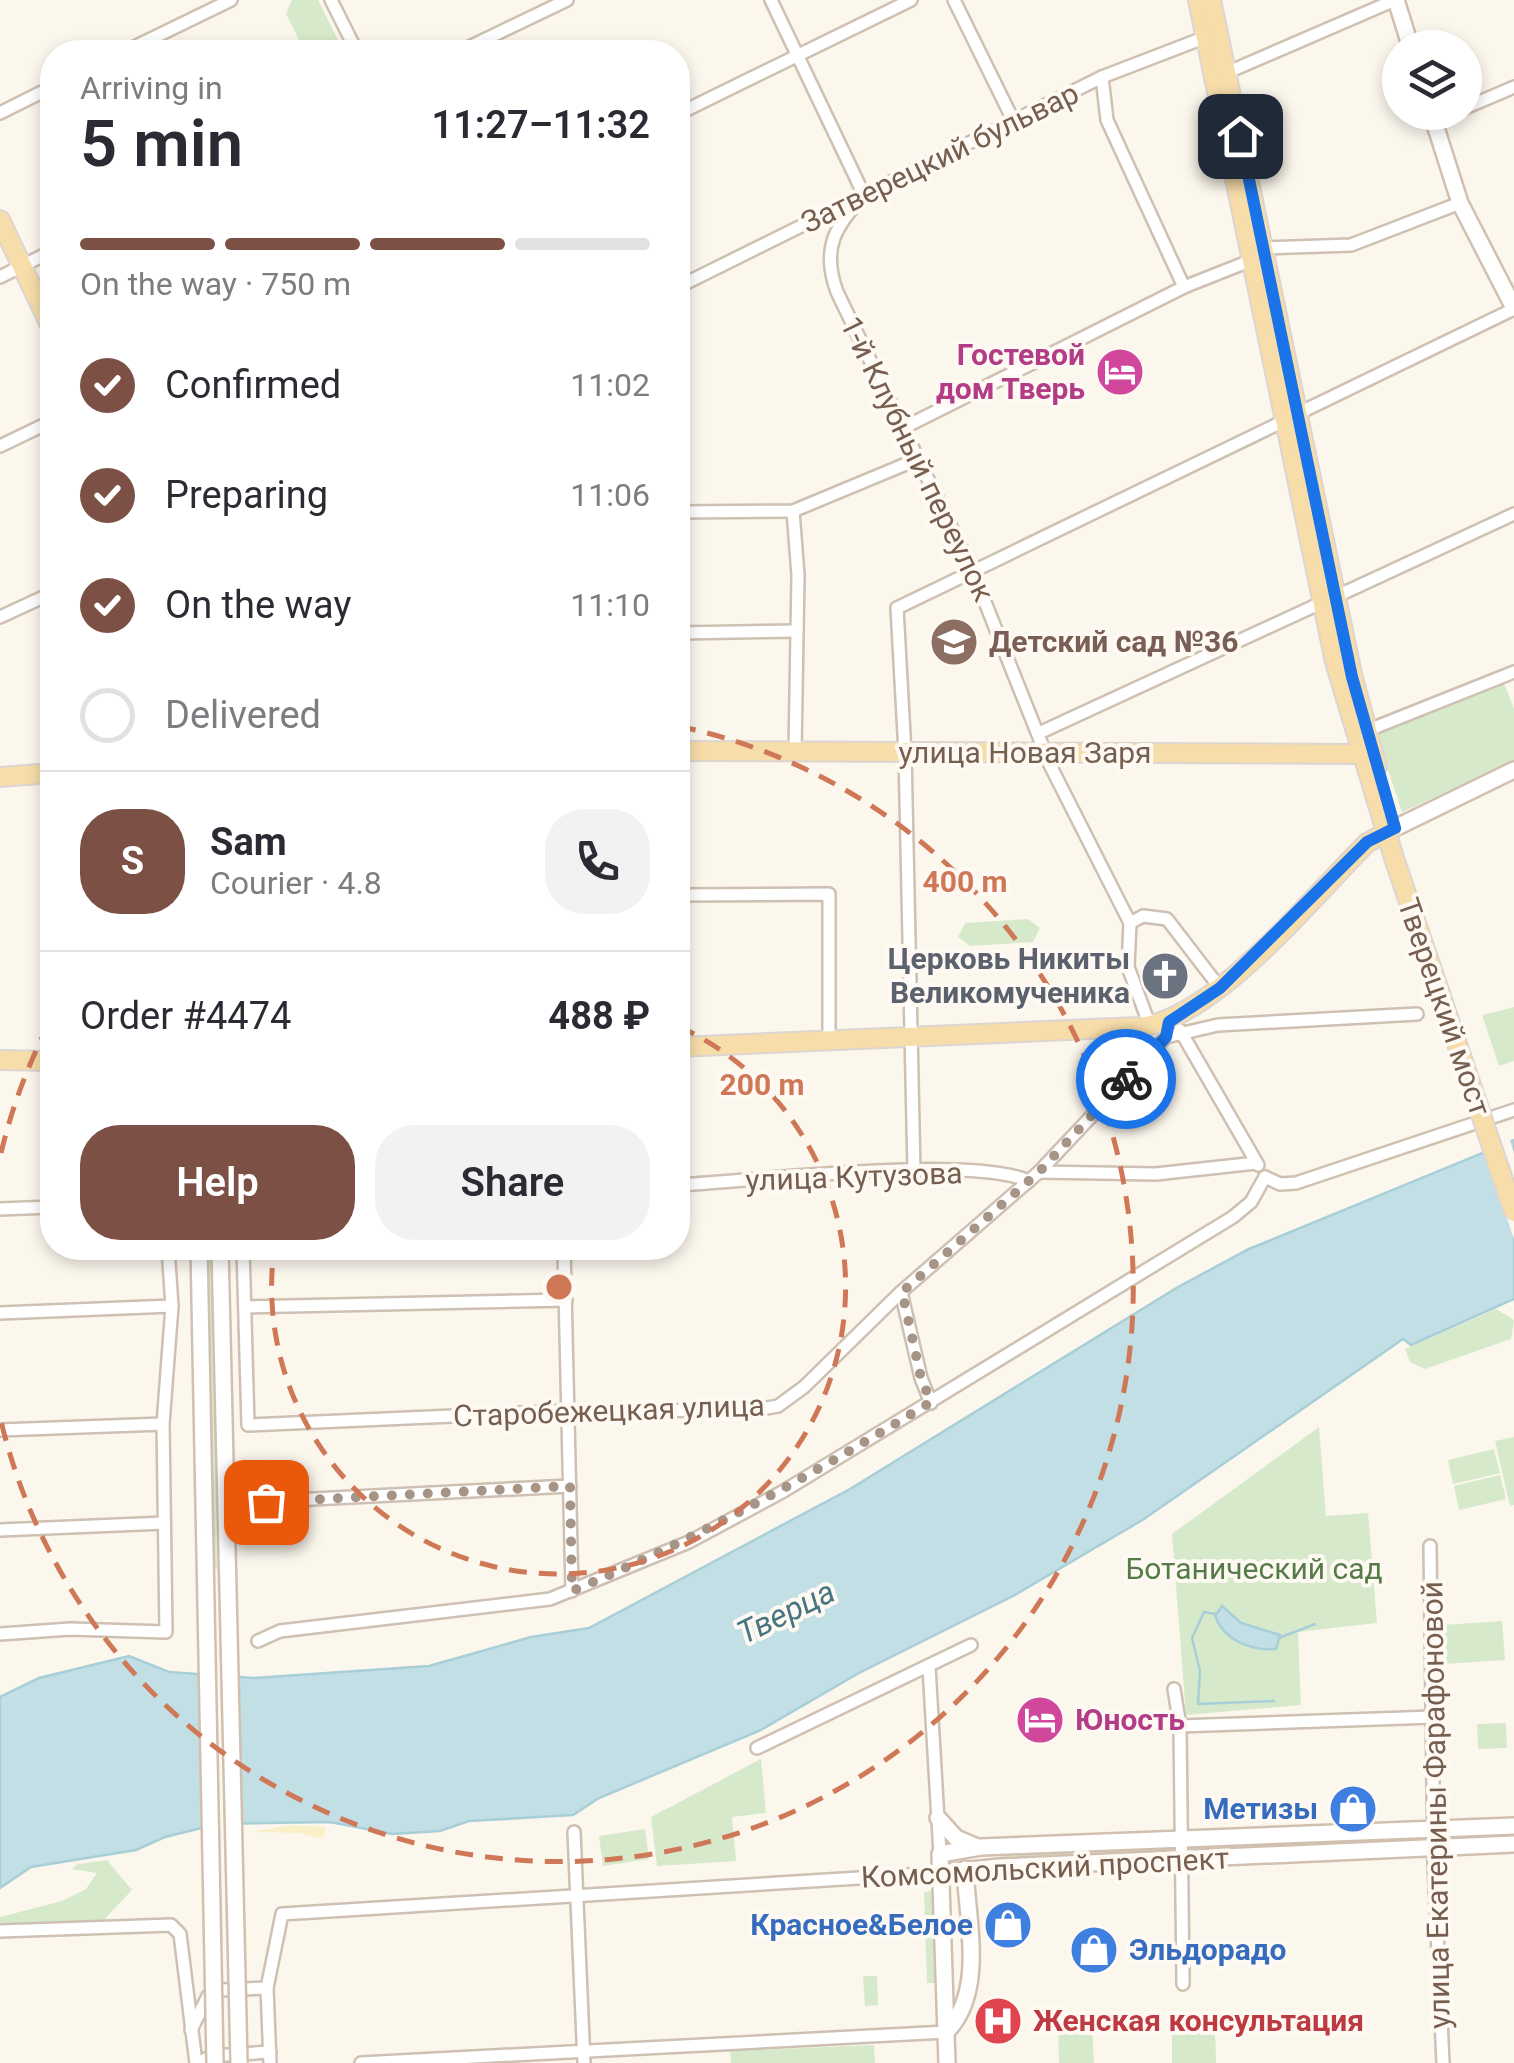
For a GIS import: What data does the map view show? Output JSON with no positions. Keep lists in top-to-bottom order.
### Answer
{
  "streets": {
    "main road": ["улица Новая Заря", "Тверецкий мост", "Старобежецкая улица"],
    "street": [
      "Затверецкий бульвар",
      "1-й Клубный переулок",
      "улица Кутузова",
      "улица Екатерины Фарафоновой",
      "Комсомольский проспект"
    ]
  },
  "crossings": [
    ["Затверецкий бульвар", "1-й Клубный переулок"],
    ["1-й Клубный переулок", "улица Новая Заря"],
    ["1-й Клубный переулок", "Старобежецкая улица"],
    ["улица Кутузова", "Старобежецкая улица"],
    ["улица Екатерины Фарафоновой", "Комсомольский проспект"]
  ],
  "water": ["Тверца"],
  "parks": ["Ботанический сад"],
  "places": {
    "hotel": ["Гостевой дом Тверь", "Юность"],
    "school or university": ["Детский сад №36"],
    "church": ["Церковь Никиты Великомученика"],
    "shop": ["Метизы", "Красное&Белое", "Эльдорадо"],
    "hospital": ["Женская консультация"]
  },
  "page": {
    "heading": ["5 min", "Arriving in", "11:27–11:32"],
    "panel": [
      "Sam",
      "Courier · 4.8",
      "Order #4474",
      "488 ₽"
    ],
    "bar": "On the way · 750 m",
    "list": [
      ["Confirmed", "11:02"],
      ["Preparing", "11:06"],
      ["On the way", "11:10"],
      "Delivered"
    ],
    "round": "S",
    "buttons": ["Help", "Share"]
  },
  "rings": ["400 m", "200 m"]
}
